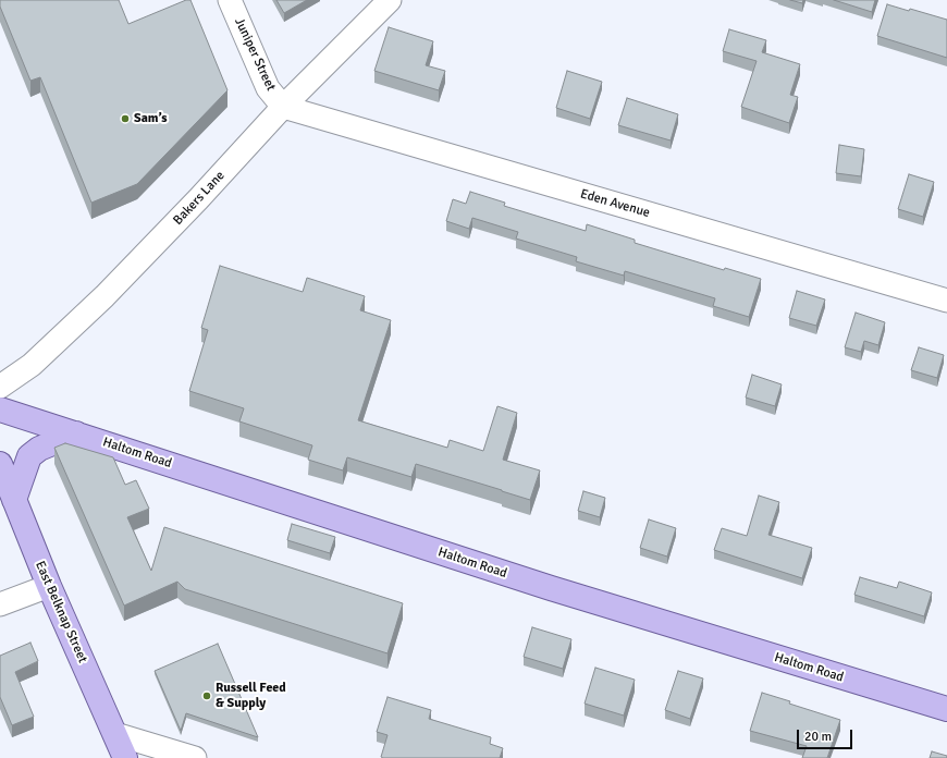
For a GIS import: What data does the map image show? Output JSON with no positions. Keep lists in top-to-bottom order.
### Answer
{
  "streets": {
    "main road": ["Haltom Road", "East Belknap Street"],
    "street": ["Juniper Street", "Bakers Lane", "Eden Avenue"]
  },
  "crossings": [
    ["Juniper Street", "Bakers Lane"],
    ["Juniper Street", "Eden Avenue"],
    ["Bakers Lane", "Eden Avenue"]
  ],
  "places": ["Sam’s", "Russell Feed & Supply"],
  "scale_bar": "20 m"
}
